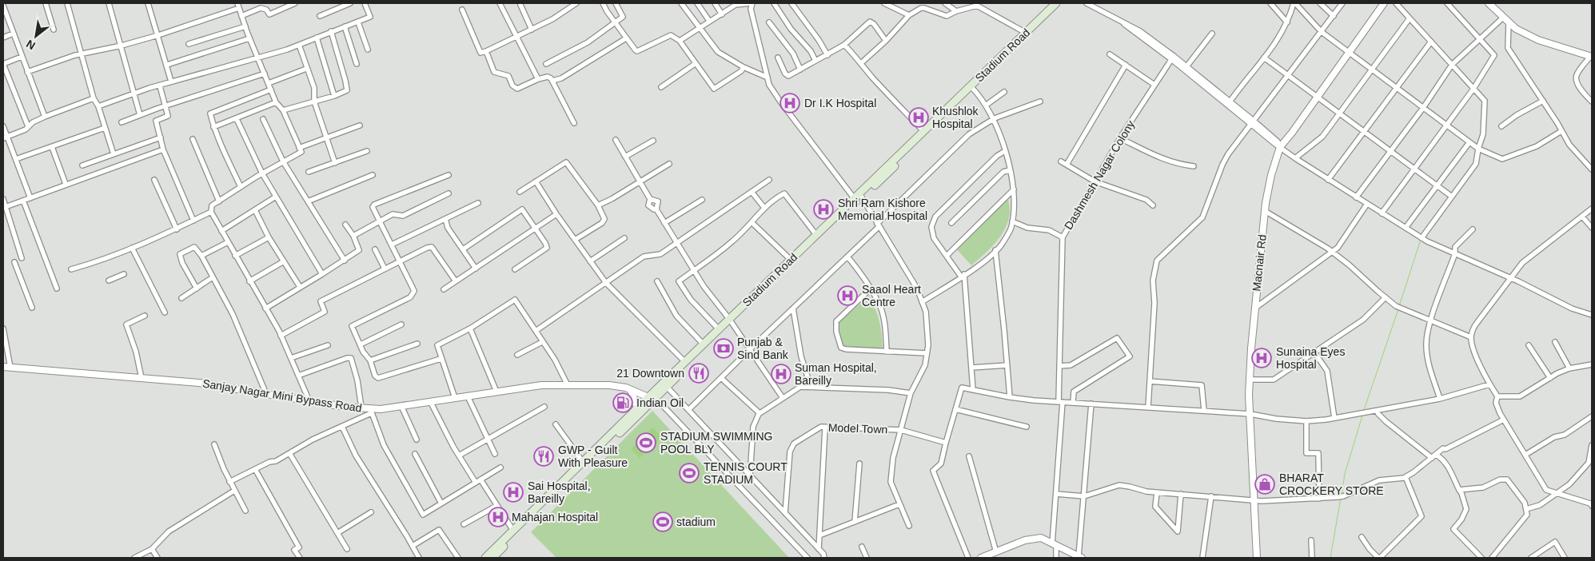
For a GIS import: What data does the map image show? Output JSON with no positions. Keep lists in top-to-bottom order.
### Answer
{
  "streets": {
    "main road": ["Stadium Road"],
    "street": [
      "Dashmesh Nagar Colony",
      "Macnair Rd",
      "Sanjay Nagar Mini Bypass Road",
      "Model Town"
    ]
  },
  "crossings": [
    ["Stadium Road", "Sanjay Nagar Mini Bypass Road"],
    ["Stadium Road", "Model Town"]
  ],
  "places": {
    "hospital": [
      "Dr I.K Hospital",
      "Khushlok Hospital",
      "Shri Ram Kishore Memorial Hospital",
      "Saaol Heart Centre",
      "Sunaina Eyes Hospital",
      "Suman Hospital, Bareilly",
      "Sai Hospital, Bareilly",
      "Mahajan Hospital"
    ],
    "bank": ["Punjab & Sind Bank"],
    "restaurant": ["21 Downtown", "GWP - Guilt With Pleasure"],
    "fuel station": ["Indian Oil"],
    "sports": ["STADIUM SWIMMING POOL BLY", "TENNIS COURT STADIUM", "stadium"],
    "shop": ["BHARAT CROCKERY STORE"]
  },
  "north": "bottom left"
}
